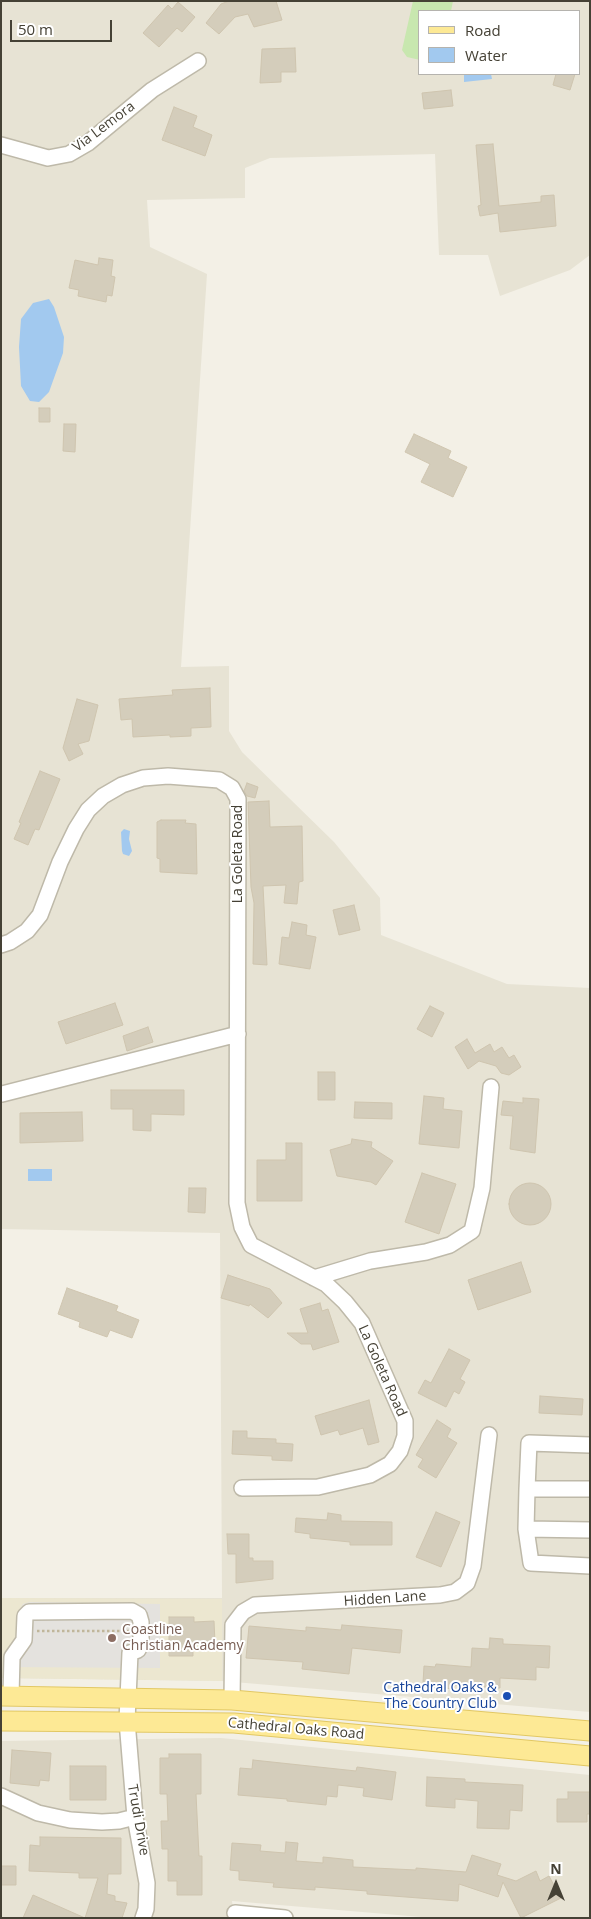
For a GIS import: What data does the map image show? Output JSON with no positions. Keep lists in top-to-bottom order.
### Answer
{
  "streets": {
    "main road": ["Cathedral Oaks Road"],
    "street": [
      "Via Lemora",
      "La Goleta Road",
      "Hidden Lane",
      "Trudi Drive"
    ]
  },
  "crossings": [
    ["Hidden Lane", "Cathedral Oaks Road"],
    ["Cathedral Oaks Road", "Trudi Drive"]
  ],
  "places": ["Coastline Christian Academy", "Cathedral Oaks & The Country Club"],
  "legend": ["Road", "Water"],
  "scale_bar": "50 m",
  "north": "top"
}
